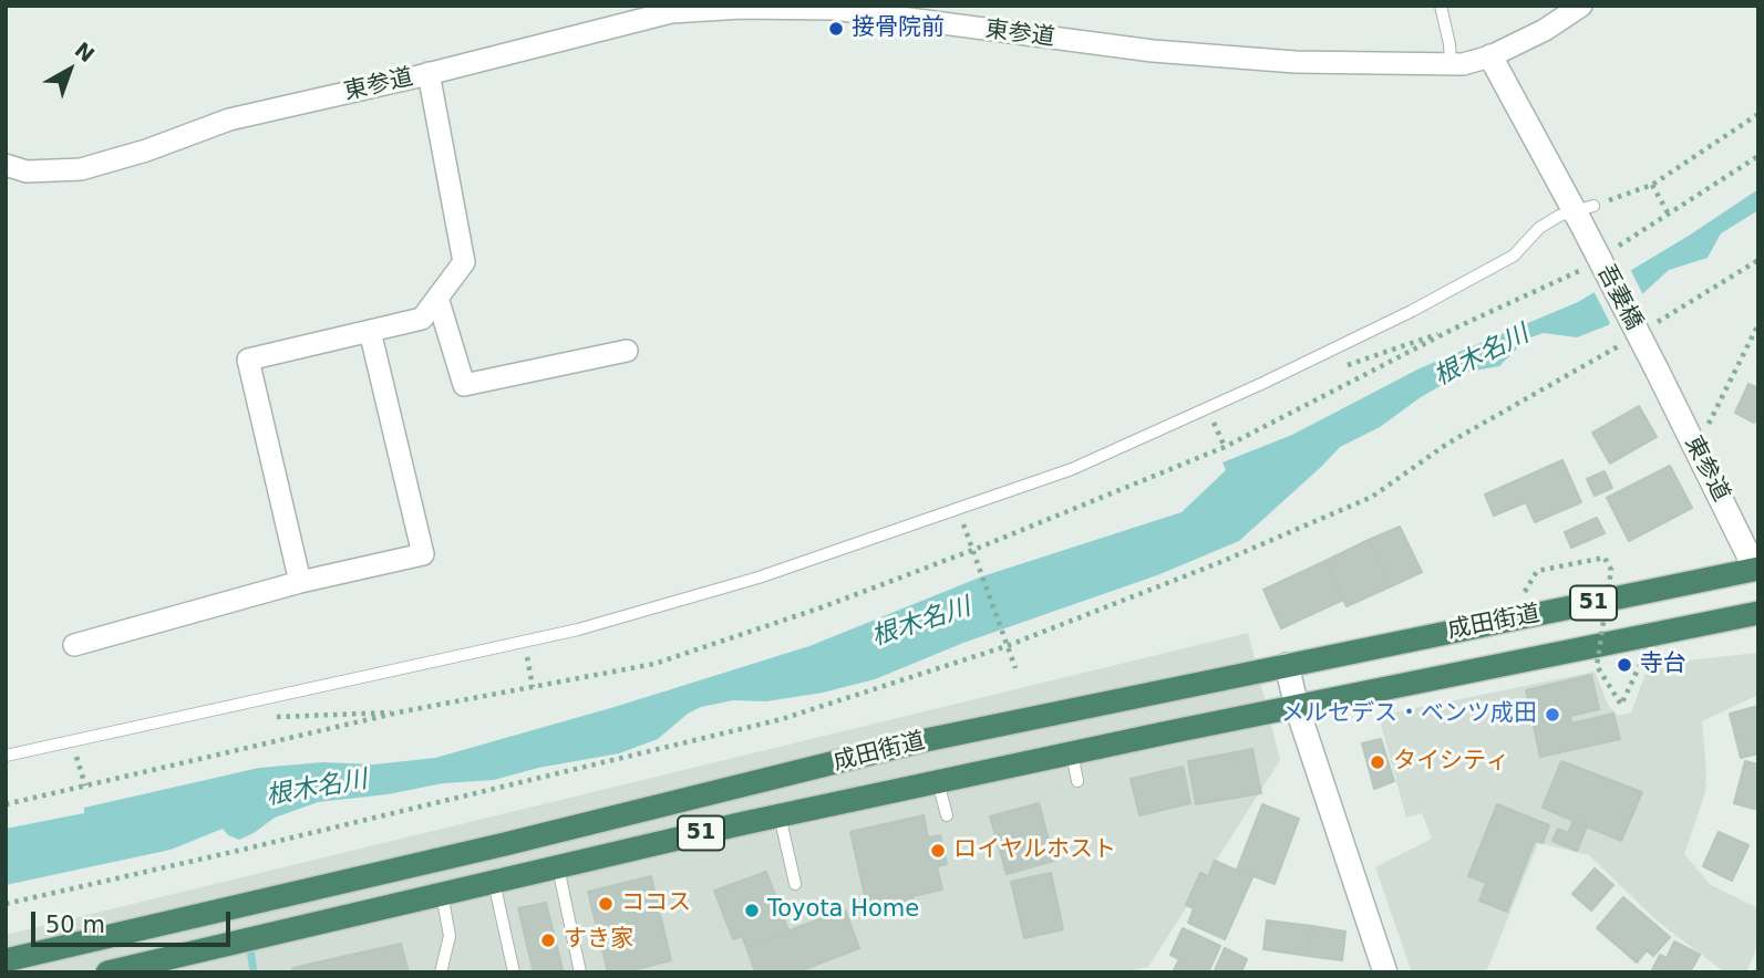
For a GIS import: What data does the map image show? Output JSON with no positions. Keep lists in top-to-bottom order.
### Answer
{
  "streets": {
    "highway": ["51", "成田街道"],
    "street": ["東参道", "吾妻橋"]
  },
  "crossings": [
    ["東参道", "吾妻橋"],
    ["東参道", "成田街道"]
  ],
  "water": ["根木名川"],
  "places": [
    "接骨院前",
    "寺台",
    "メルセデス・ベンツ成田",
    "タイシティ",
    "ロイヤルホスト",
    "ココス",
    "Toyota Home",
    "すき家"
  ],
  "scale_bar": "50 m",
  "north": "top right"
}
